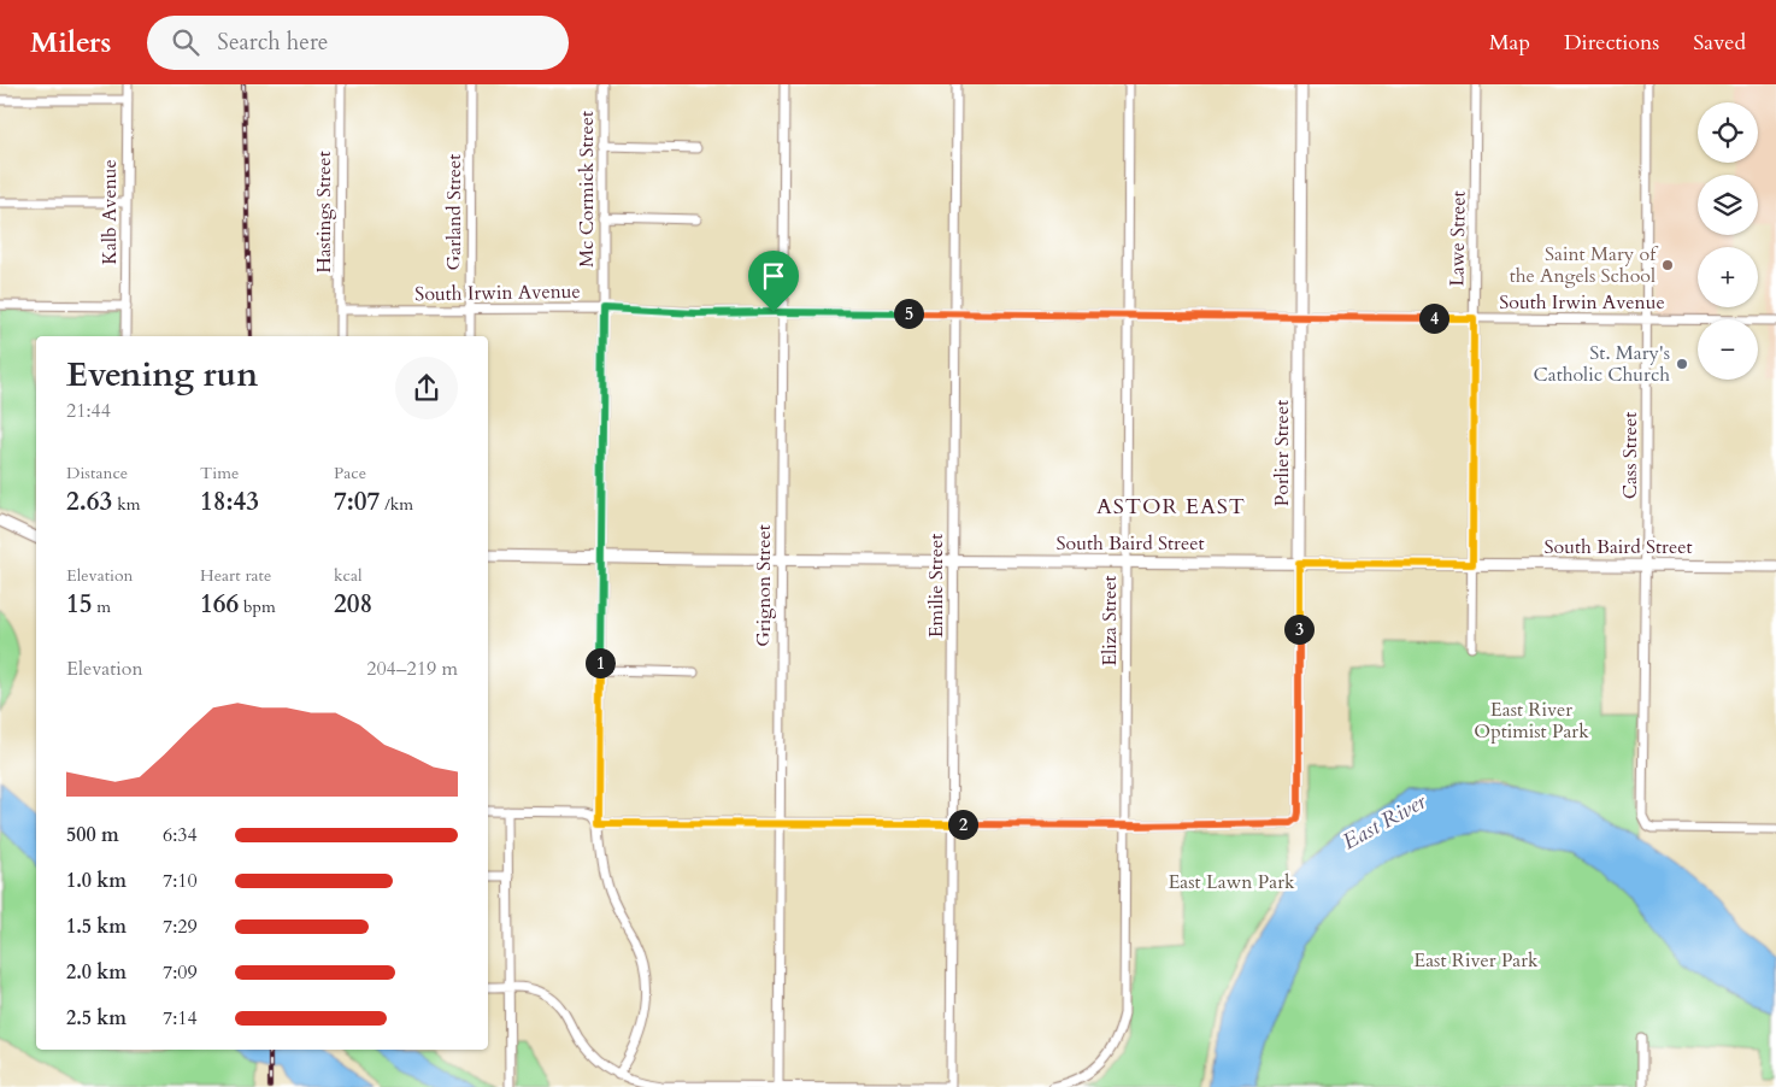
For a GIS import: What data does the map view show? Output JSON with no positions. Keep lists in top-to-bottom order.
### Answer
{
  "streets": {
    "street": [
      "Mc Cormick Street",
      "Kalb Avenue",
      "Hastings Street",
      "Garland Street",
      "Lawe Street",
      "South Irwin Avenue",
      "Porlier Street",
      "Cass Street",
      "South Baird Street",
      "Grignon Street",
      "Emilie Street",
      "Eliza Street"
    ]
  },
  "crossings": [
    ["Mc Cormick Street", "South Irwin Avenue"],
    ["Mc Cormick Street", "South Baird Street"],
    ["Hastings Street", "South Irwin Avenue"],
    ["Garland Street", "South Irwin Avenue"],
    ["Lawe Street", "South Irwin Avenue"],
    ["Lawe Street", "South Baird Street"],
    ["South Irwin Avenue", "Porlier Street"],
    ["South Irwin Avenue", "Cass Street"],
    ["South Irwin Avenue", "Grignon Street"],
    ["South Irwin Avenue", "Emilie Street"],
    ["South Irwin Avenue", "Eliza Street"],
    ["Porlier Street", "South Baird Street"],
    ["Porlier Street", "Eliza Street"],
    ["Cass Street", "South Baird Street"],
    ["South Baird Street", "Grignon Street"],
    ["South Baird Street", "Emilie Street"],
    ["South Baird Street", "Eliza Street"]
  ],
  "districts": ["ASTOR EAST"],
  "water": ["East River"],
  "parks": ["East River Optimist Park", "East Lawn Park", "East River Park"],
  "places": ["Saint Mary of the Angels School", "St. Mary's Catholic Church"],
  "page": {
    "header": "Milers",
    "search": "Search here",
    "nav": ["Map", "Directions", "Saved"],
    "map_buttons": ["+", "−"],
    "pins": [
      "5",
      "4",
      "3",
      "1",
      "2"
    ],
    "heading": ["Evening run", "21:44"],
    "stats": [
      ["Distance", "2.63 km"],
      ["Time", "18:43"],
      ["Pace", "7:07 /km"],
      ["Elevation", "15 m"],
      ["Heart rate", "166 bpm"],
      ["kcal", "208"]
    ],
    "chart": ["Elevation", "204–219 m"],
    "list": [
      {
        "name": "500 m",
        "note": "6:34"
      },
      {
        "name": "1.0 km",
        "note": "7:10"
      },
      {
        "name": "1.5 km",
        "note": "7:29"
      },
      {
        "name": "2.0 km",
        "note": "7:09"
      },
      {
        "name": "2.5 km",
        "note": "7:14"
      }
    ]
  }
}
